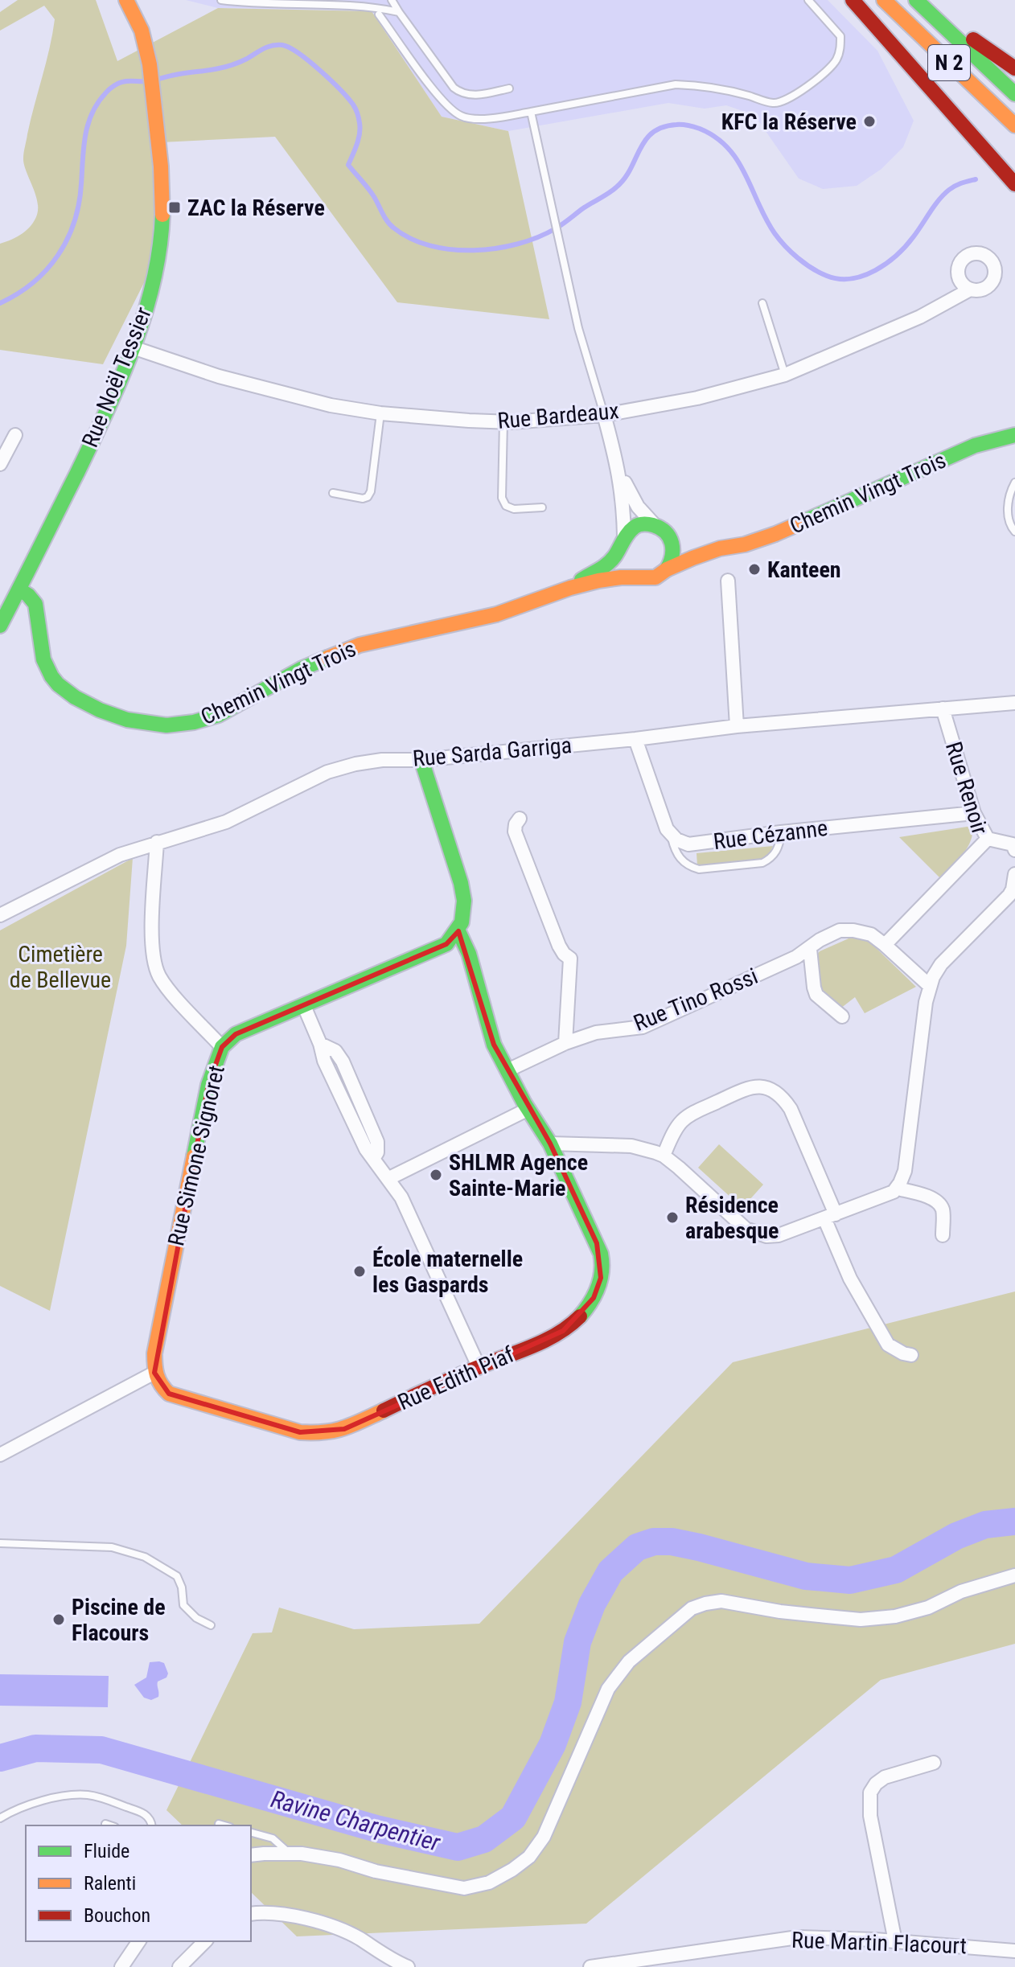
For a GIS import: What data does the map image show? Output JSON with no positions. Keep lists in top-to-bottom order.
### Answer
{
  "streets": {
    "main road": [
      "N 2",
      "Rue Noël Tessier",
      "Chemin Vingt Trois",
      "Rue Simone Signoret",
      "Rue Edith Piaf"
    ],
    "street": [
      "Rue Bardeaux",
      "Rue Sarda Garriga",
      "Rue Renoir",
      "Rue Cézanne",
      "Rue Tino Rossi",
      "Rue Martin Flacourt"
    ]
  },
  "crossings": [
    ["Rue Noël Tessier", "Rue Bardeaux"],
    ["Rue Noël Tessier", "Chemin Vingt Trois"],
    ["Rue Sarda Garriga", "Rue Renoir"],
    ["Rue Renoir", "Rue Cézanne"],
    ["Rue Renoir", "Rue Tino Rossi"],
    ["Rue Tino Rossi", "Rue Edith Piaf"],
    ["Rue Simone Signoret", "Rue Edith Piaf"]
  ],
  "water": ["Ravine Charpentier"],
  "parks": ["Cimetière de Bellevue"],
  "places": {
    "other": [
      "KFC la Réserve",
      "Kanteen",
      "SHLMR Agence Sainte-Marie",
      "Résidence arabesque",
      "École maternelle les Gaspards",
      "Piscine de Flacours"
    ],
    "transit": ["ZAC la Réserve"]
  },
  "legend": ["Fluide", "Ralenti", "Bouchon"]
}
